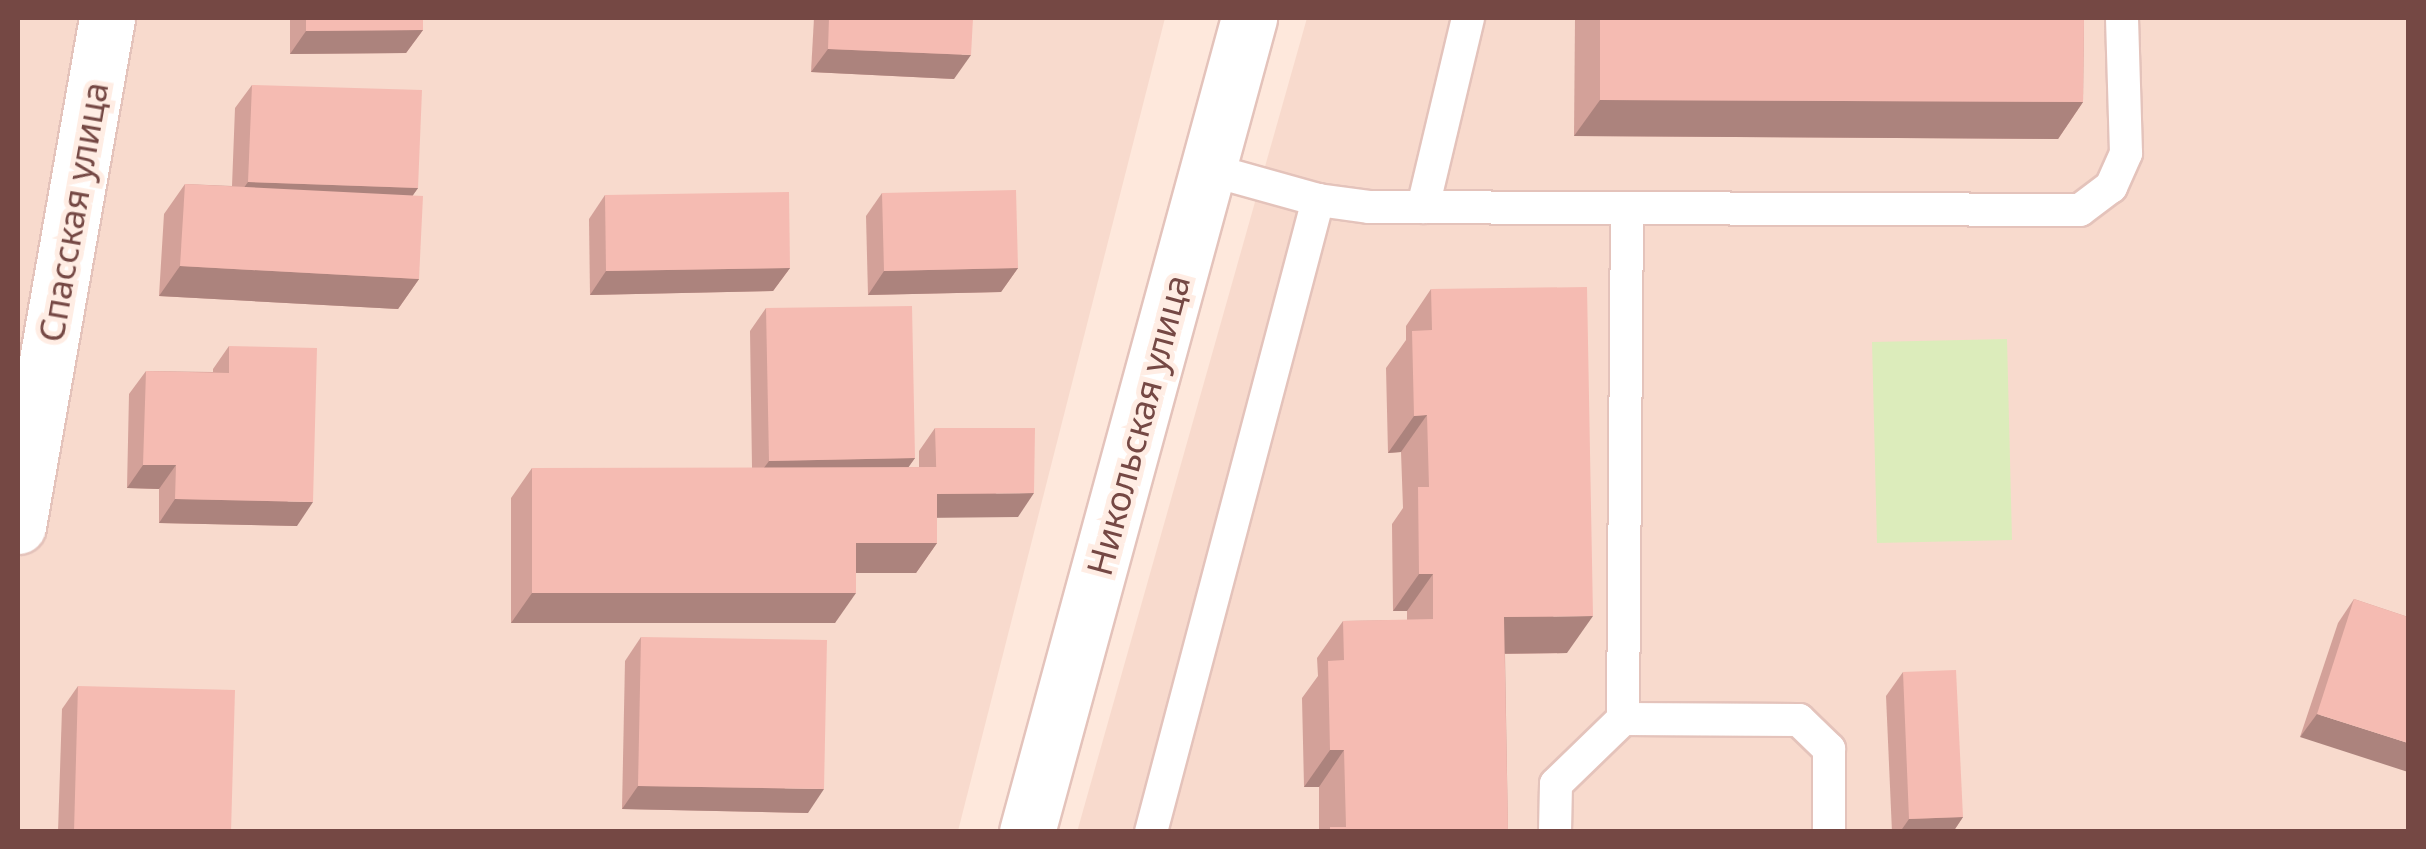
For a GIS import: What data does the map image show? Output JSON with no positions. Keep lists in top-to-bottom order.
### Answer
{
  "streets": {
    "street": ["Спасская улица", "Никольская улица"]
  }
}
